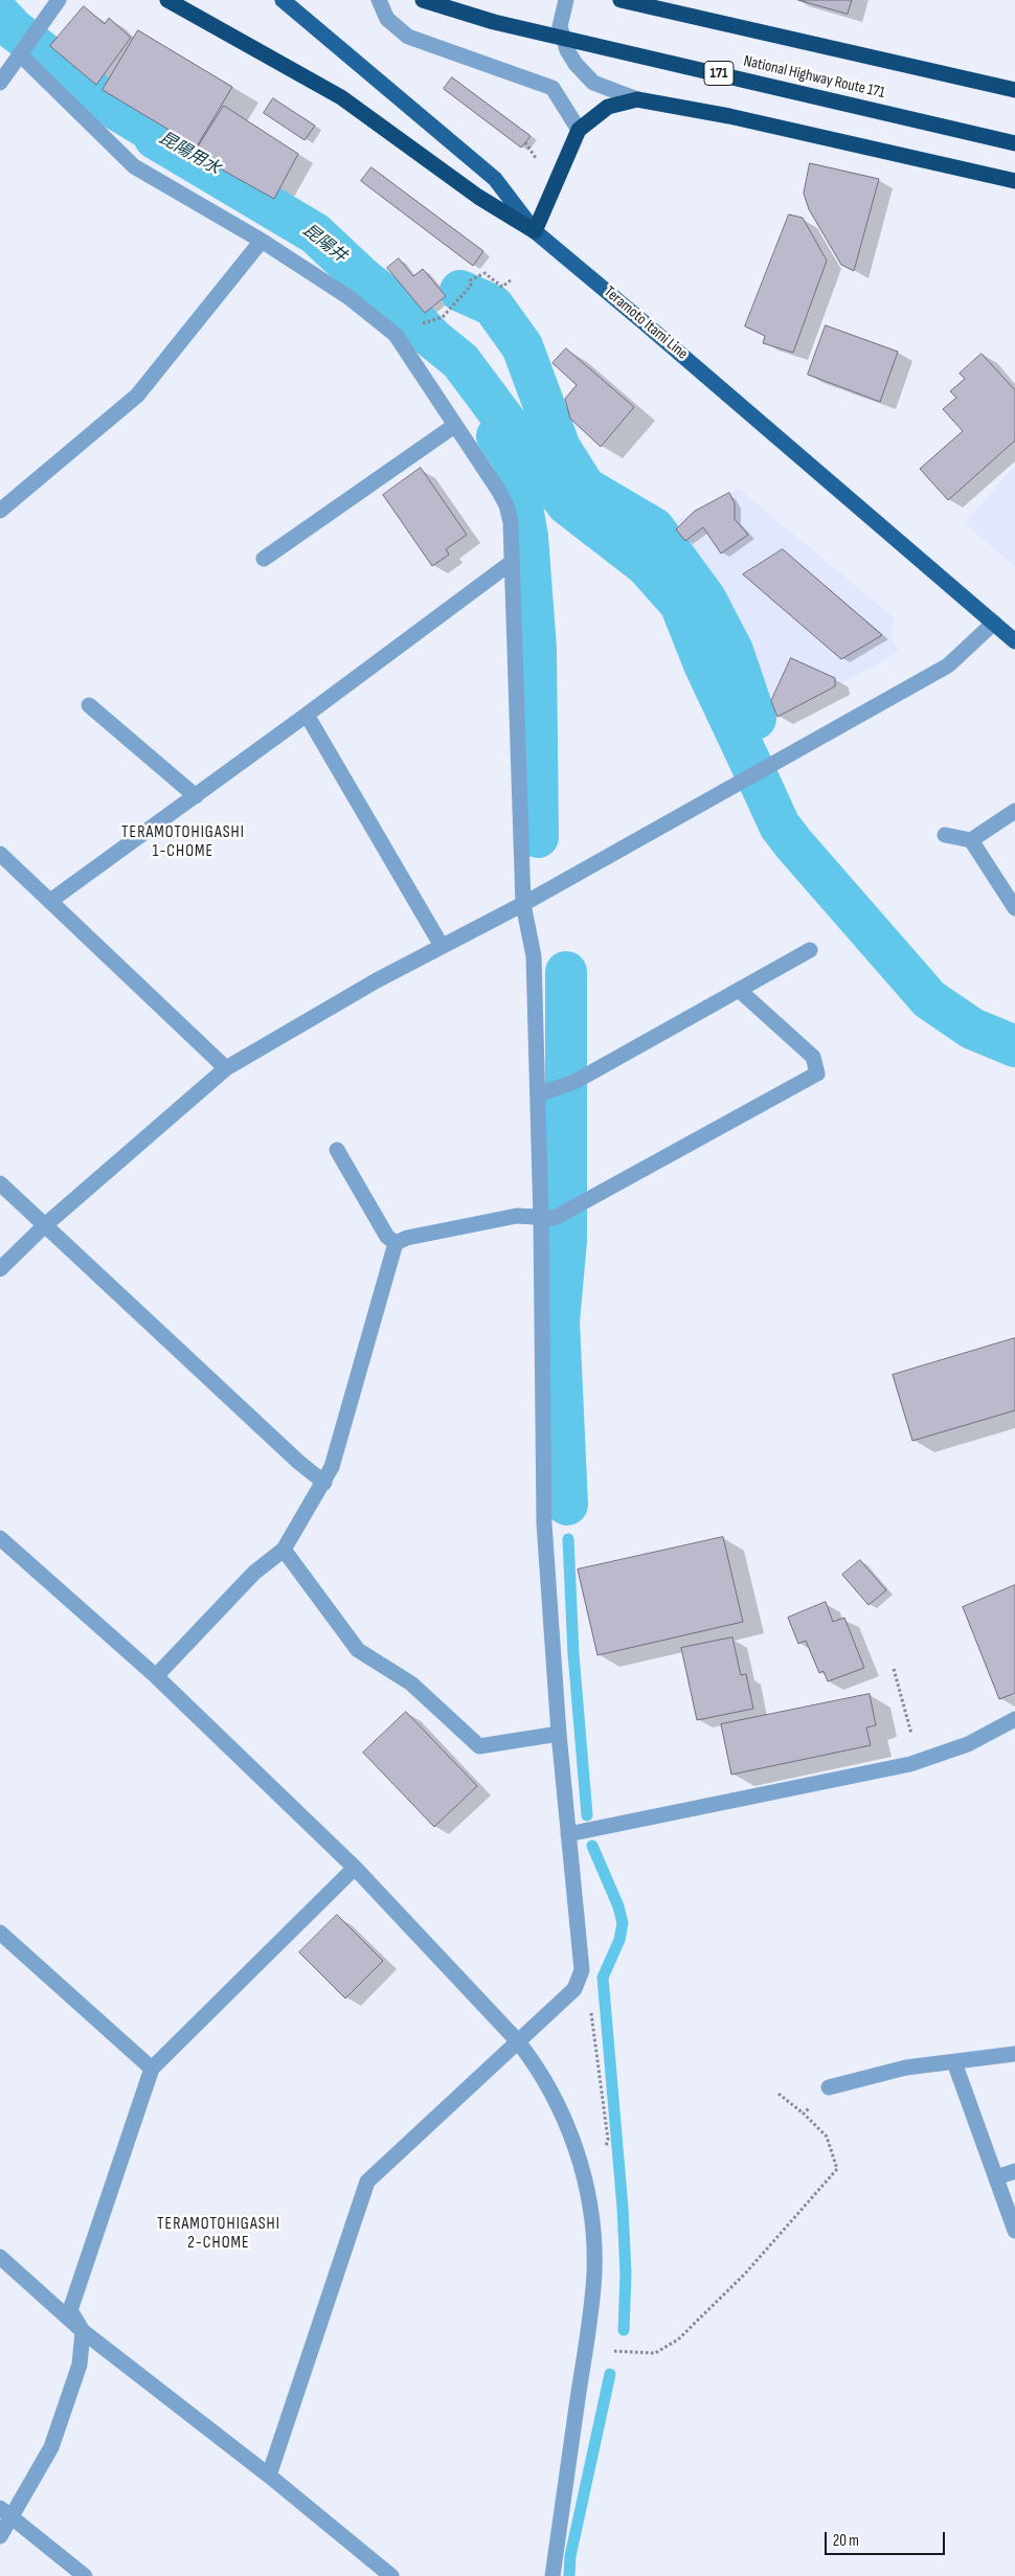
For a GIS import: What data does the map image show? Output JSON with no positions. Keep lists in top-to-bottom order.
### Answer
{
  "streets": {
    "highway": ["171", "National Highway Route 171"],
    "main road": ["Teramoto Itami Line"]
  },
  "districts": ["TERAMOTOHIGASHI 1-CHOME", "TERAMOTOHIGASHI 2-CHOME"],
  "water": ["昆陽用水", "昆陽井"],
  "scale_bar": "20 m"
}
